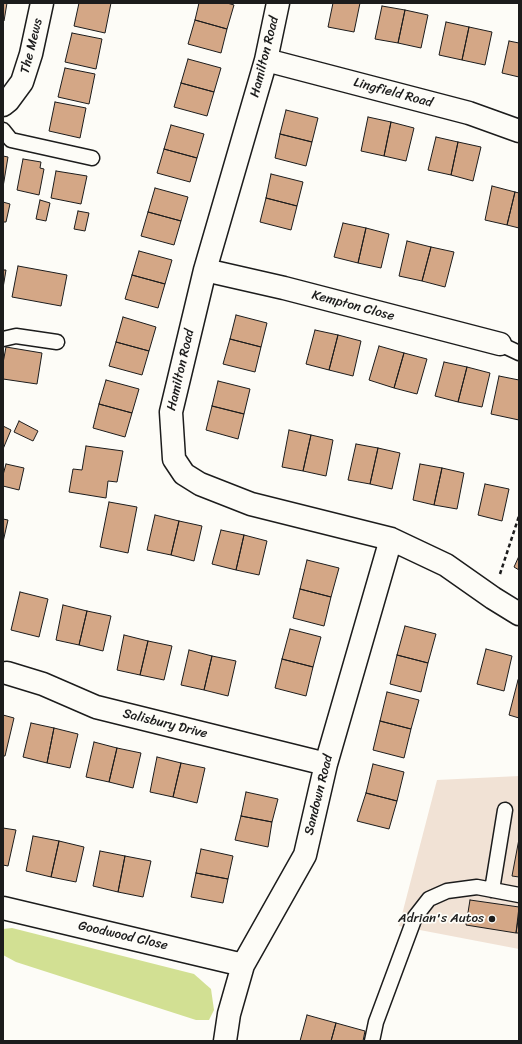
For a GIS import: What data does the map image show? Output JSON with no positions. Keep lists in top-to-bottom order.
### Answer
{
  "streets": {
    "street": [
      "The Mews",
      "Hamilton Road",
      "Lingfield Road",
      "Kempton Close",
      "Salisbury Drive",
      "Sandown Road",
      "Goodwood Close"
    ]
  },
  "crossings": [
    ["Hamilton Road", "Lingfield Road"],
    ["Hamilton Road", "Kempton Close"],
    ["Hamilton Road", "Sandown Road"],
    ["Salisbury Drive", "Sandown Road"],
    ["Sandown Road", "Goodwood Close"]
  ],
  "places": ["Adrian's Autos"]
}
